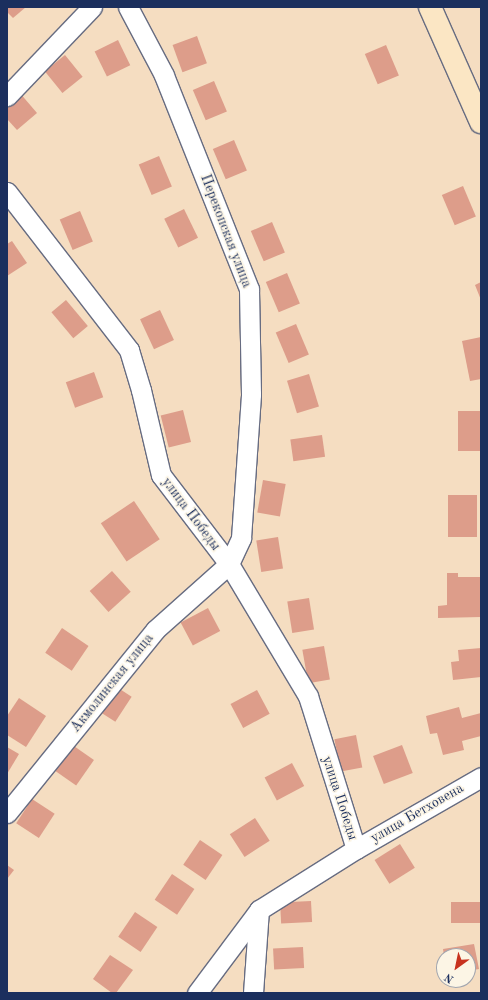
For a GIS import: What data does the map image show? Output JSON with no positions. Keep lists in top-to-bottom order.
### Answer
{
  "streets": {
    "street": [
      "Перекопская улица",
      "улица Победы",
      "Акмолинская улица",
      "улица Бетховена"
    ]
  },
  "crossings": [
    ["Перекопская улица", "улица Победы"],
    ["Перекопская улица", "Акмолинская улица"],
    ["улица Победы", "Акмолинская улица"],
    ["улица Победы", "улица Бетховена"]
  ],
  "north": "bottom left"
}
